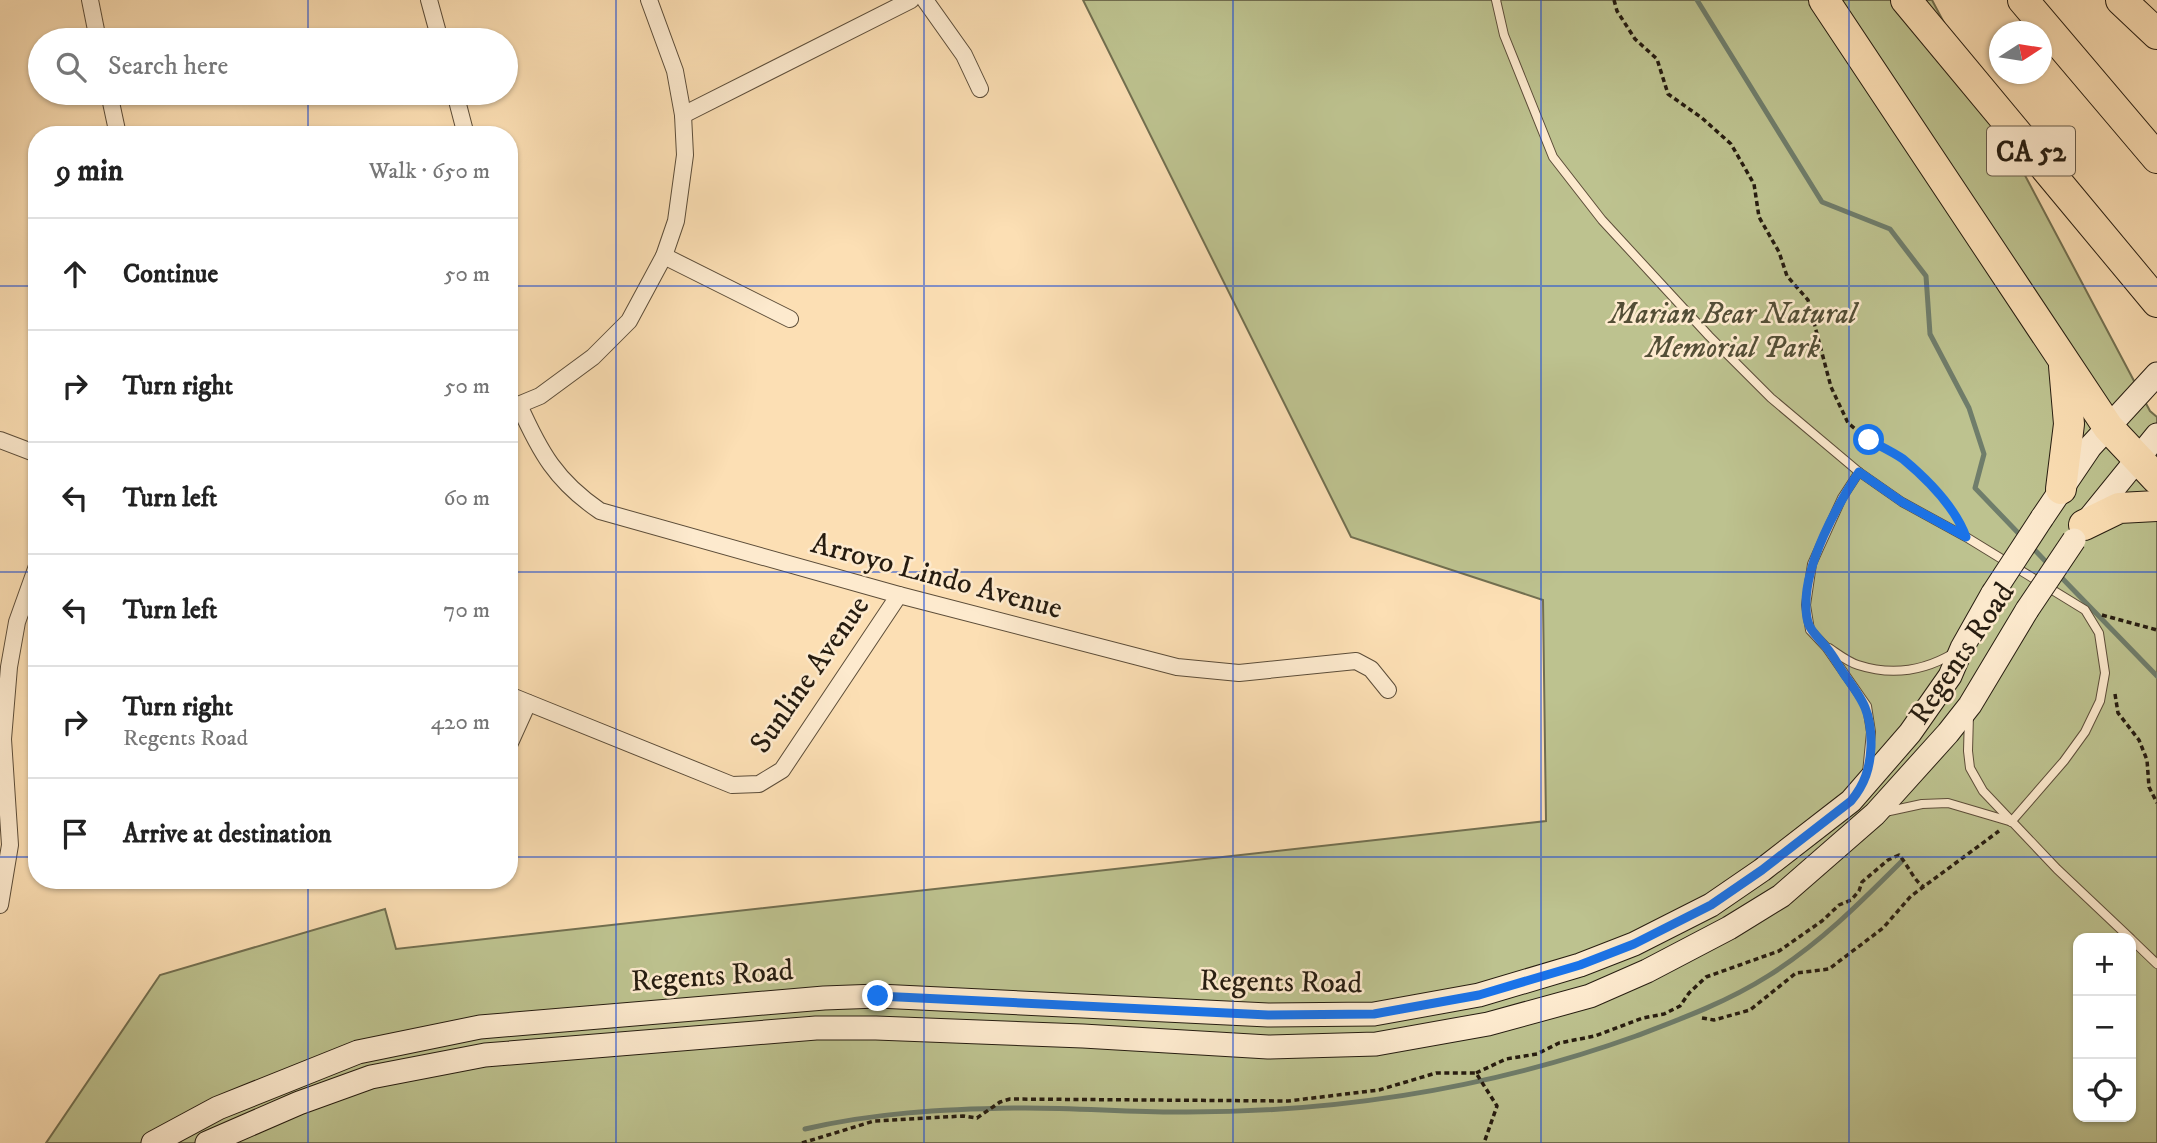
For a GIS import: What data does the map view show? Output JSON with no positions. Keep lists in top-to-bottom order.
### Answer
{
  "streets": {
    "highway": ["CA 52"],
    "main road": ["Regents Road"],
    "street": ["Arroyo Lindo Avenue", "Sunline Avenue"]
  },
  "crossings": [
    ["Arroyo Lindo Avenue", "Sunline Avenue"]
  ],
  "parks": ["Marian Bear Natural Memorial Park"],
  "north": "right",
  "page": {
    "search": "Search here",
    "heading": ["9 min", "Walk · 650 m"],
    "list": [
      ["Continue", "50 m"],
      ["Turn right", "50 m"],
      ["Turn left", "60 m"],
      ["Turn left", "70 m"],
      ["Turn right", "Regents Road", "420 m"],
      "Arrive at destination"
    ],
    "map_buttons": ["+", "−"]
  }
}
